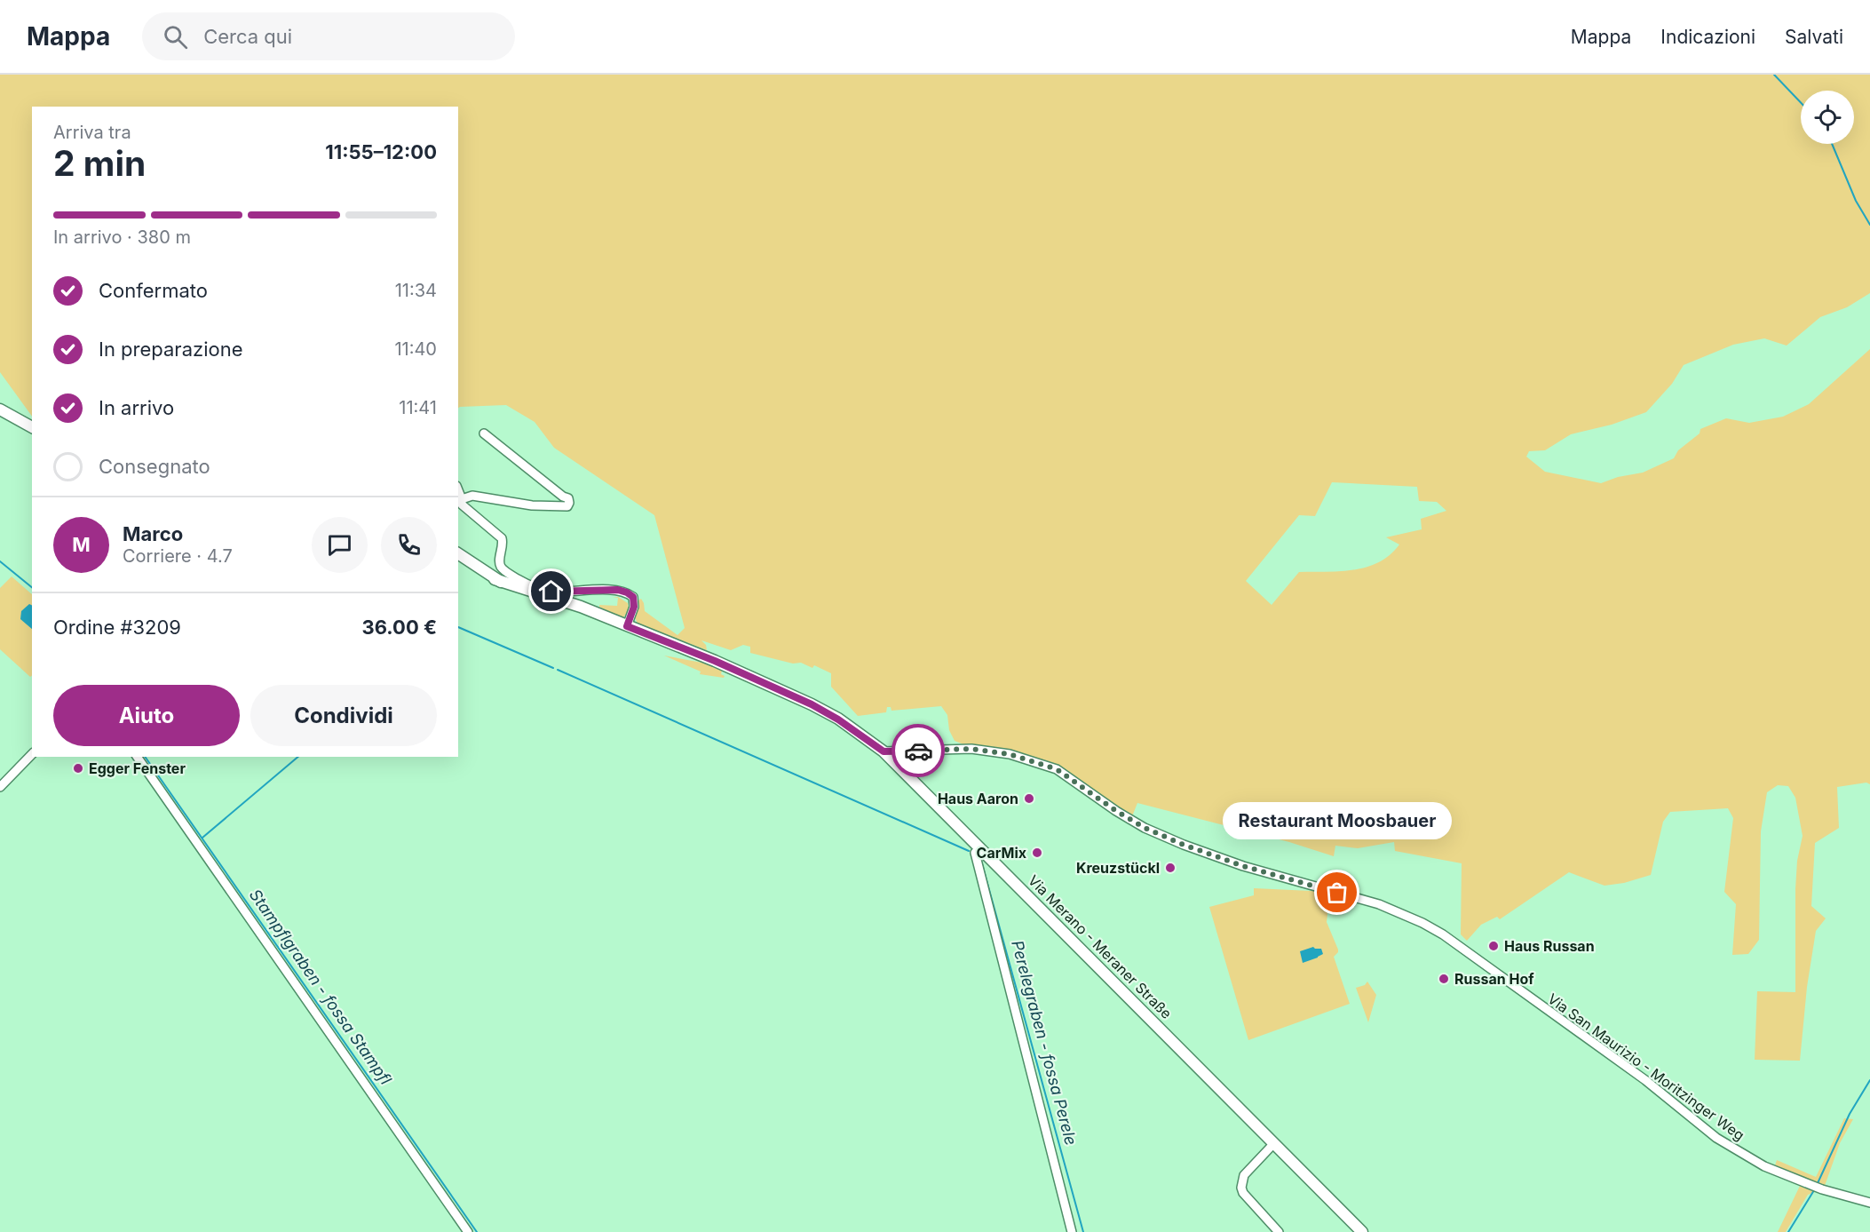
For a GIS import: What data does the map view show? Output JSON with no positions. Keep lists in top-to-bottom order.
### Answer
{
  "streets": {
    "main road": ["Via Merano - Meraner Straße"],
    "street": ["Via San Maurizio - Moritzinger Weg"]
  },
  "crossings": [
    ["Via Merano - Meraner Straße", "Via San Maurizio - Moritzinger Weg"]
  ],
  "water": ["Stampflgraben - fossa Stampfl", "Perelegraben - fossa Perele"],
  "places": [
    "Egger Fenster",
    "Haus Aaron",
    "CarMix",
    "Kreuzstückl",
    "Restaurant Moosbauer",
    "Haus Russan",
    "Russan Hof"
  ],
  "page": {
    "header": "Mappa",
    "search": "Cerca qui",
    "nav": ["Mappa", "Indicazioni", "Salvati"],
    "heading": ["2 min", "Arriva tra", "11:55–12:00"],
    "panel": [
      "Marco",
      "Corriere · 4.7",
      "Ordine #3209",
      "36.00 €"
    ],
    "bar": "In arrivo · 380 m",
    "list": [
      ["Confermato", "11:34"],
      ["In preparazione", "11:40"],
      ["In arrivo", "11:41"],
      "Consegnato"
    ],
    "round": "M",
    "buttons": ["Aiuto", "Condividi"],
    "bubble": "Restaurant Moosbauer"
  }
}
